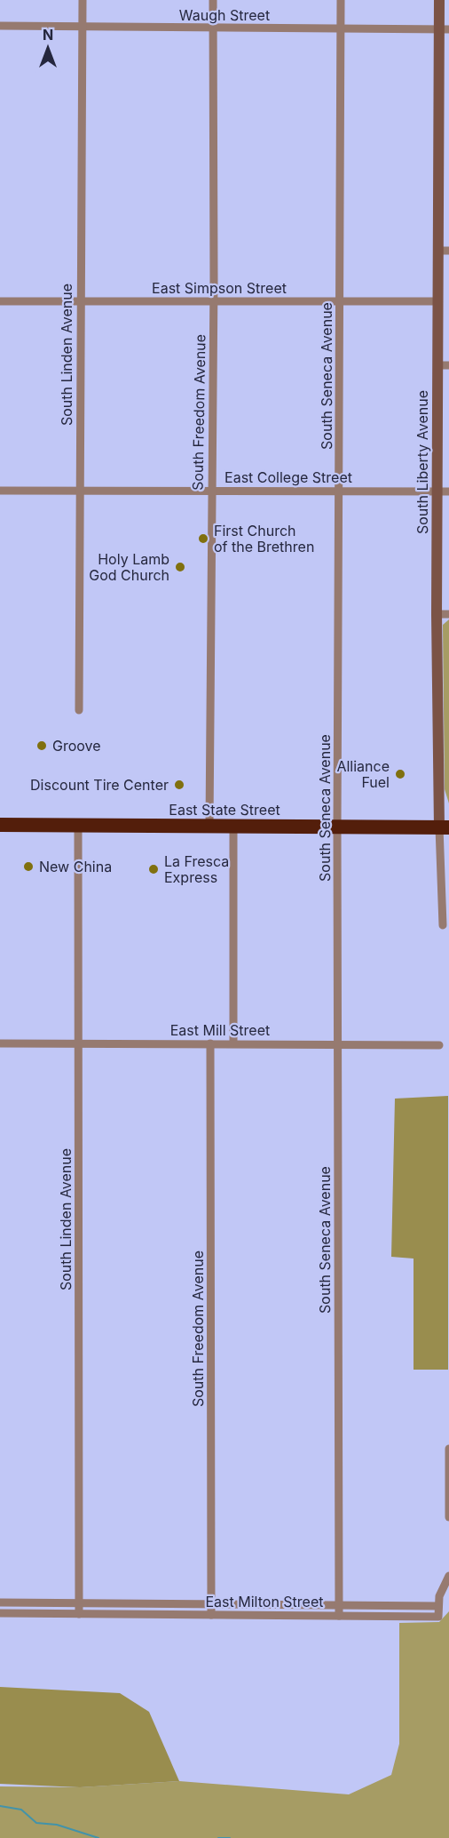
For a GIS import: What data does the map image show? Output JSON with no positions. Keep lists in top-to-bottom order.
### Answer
{
  "streets": {
    "highway": ["East State Street"],
    "street": [
      "Waugh Street",
      "East Simpson Street",
      "South Linden Avenue",
      "South Seneca Avenue",
      "South Freedom Avenue",
      "South Liberty Avenue",
      "East College Street",
      "East Mill Street",
      "East Milton Street"
    ]
  },
  "crossings": [
    ["Waugh Street", "South Linden Avenue"],
    ["Waugh Street", "South Seneca Avenue"],
    ["Waugh Street", "South Freedom Avenue"],
    ["Waugh Street", "South Liberty Avenue"],
    ["East Simpson Street", "South Linden Avenue"],
    ["East Simpson Street", "South Seneca Avenue"],
    ["East Simpson Street", "South Freedom Avenue"],
    ["East Simpson Street", "South Liberty Avenue"],
    ["South Linden Avenue", "East College Street"],
    ["South Linden Avenue", "East State Street"],
    ["South Linden Avenue", "East Mill Street"],
    ["South Linden Avenue", "East Milton Street"],
    ["South Seneca Avenue", "East College Street"],
    ["South Seneca Avenue", "East State Street"],
    ["South Seneca Avenue", "East Mill Street"],
    ["South Seneca Avenue", "East Milton Street"],
    ["South Freedom Avenue", "East College Street"],
    ["South Freedom Avenue", "East State Street"],
    ["South Freedom Avenue", "East Mill Street"],
    ["South Freedom Avenue", "East Milton Street"],
    ["South Liberty Avenue", "East College Street"],
    ["South Liberty Avenue", "East State Street"]
  ],
  "places": [
    "First Church of the Brethren",
    "Holy Lamb God Church",
    "Groove",
    "Alliance Fuel",
    "Discount Tire Center",
    "New China",
    "La Fresca Express"
  ],
  "north": "top"
}
